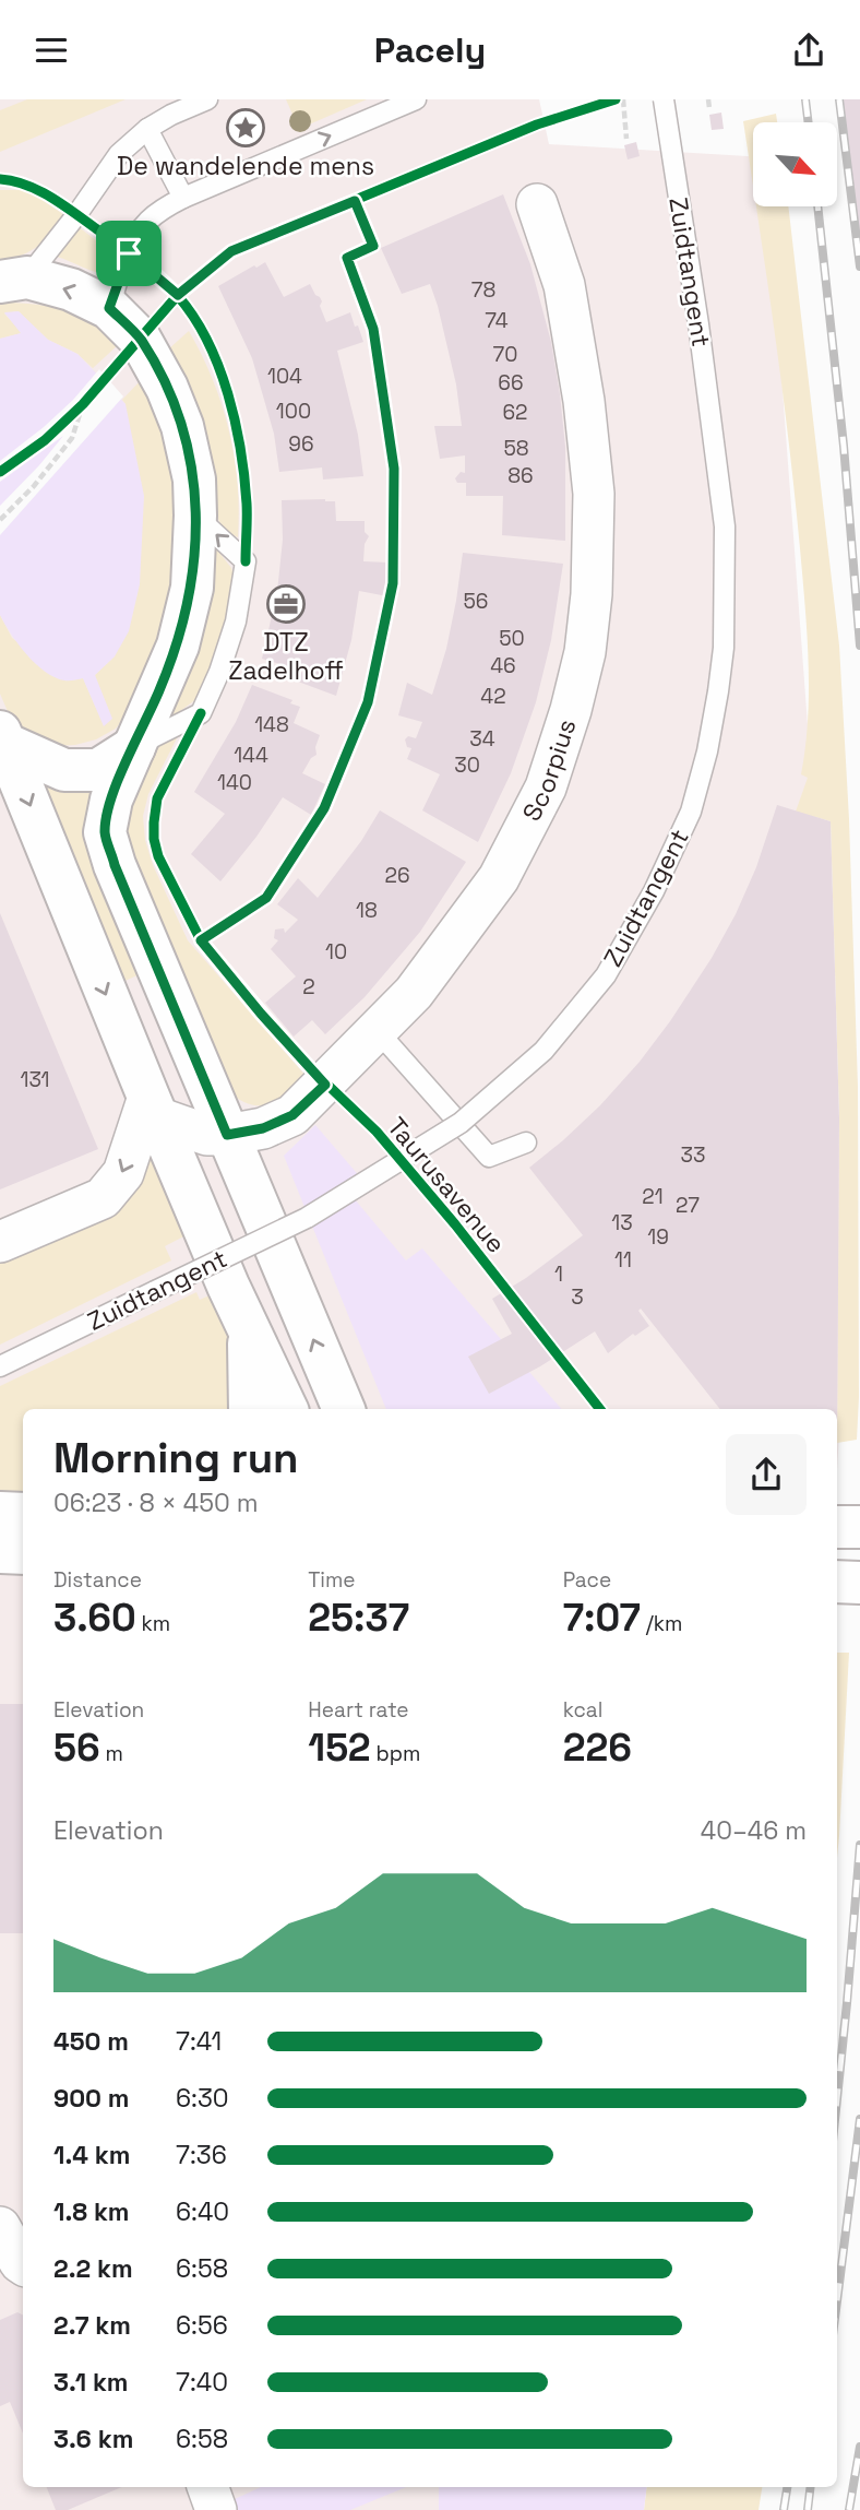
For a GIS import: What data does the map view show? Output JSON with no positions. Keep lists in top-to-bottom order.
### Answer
{
  "streets": {
    "street": ["Scorpius"],
    "lane": ["Zuidtangent"],
    "cycle path": ["Taurusavenue"]
  },
  "places": {
    "place": ["De wandelende mens"],
    "office": ["DTZ Zadelhoff"]
  },
  "house_numbers": [
    "78",
    "74",
    "70",
    "104",
    "66",
    "100",
    "62",
    "96",
    "58",
    "86",
    "56",
    "50",
    "46",
    "42",
    "148",
    "34",
    "144",
    "30",
    "140",
    "26",
    "18",
    "10",
    "2",
    "131",
    "33",
    "21",
    "27",
    "13",
    "19",
    "11",
    "1",
    "3"
  ],
  "north": "bottom right",
  "page": {
    "header": "Pacely",
    "heading": ["Morning run", "06:23 · 8 × 450 m"],
    "stats": [
      ["Distance", "3.60 km"],
      ["Time", "25:37"],
      ["Pace", "7:07 /km"],
      ["Elevation", "56 m"],
      ["Heart rate", "152 bpm"],
      ["kcal", "226"]
    ],
    "chart": ["Elevation", "40–46 m"],
    "list": [
      {
        "name": "450 m",
        "note": "7:41"
      },
      {
        "name": "900 m",
        "note": "6:30"
      },
      {
        "name": "1.4 km",
        "note": "7:36"
      },
      {
        "name": "1.8 km",
        "note": "6:40"
      },
      {
        "name": "2.2 km",
        "note": "6:58"
      },
      {
        "name": "2.7 km",
        "note": "6:56"
      },
      {
        "name": "3.1 km",
        "note": "7:40"
      },
      {
        "name": "3.6 km",
        "note": "6:58"
      }
    ]
  }
}
